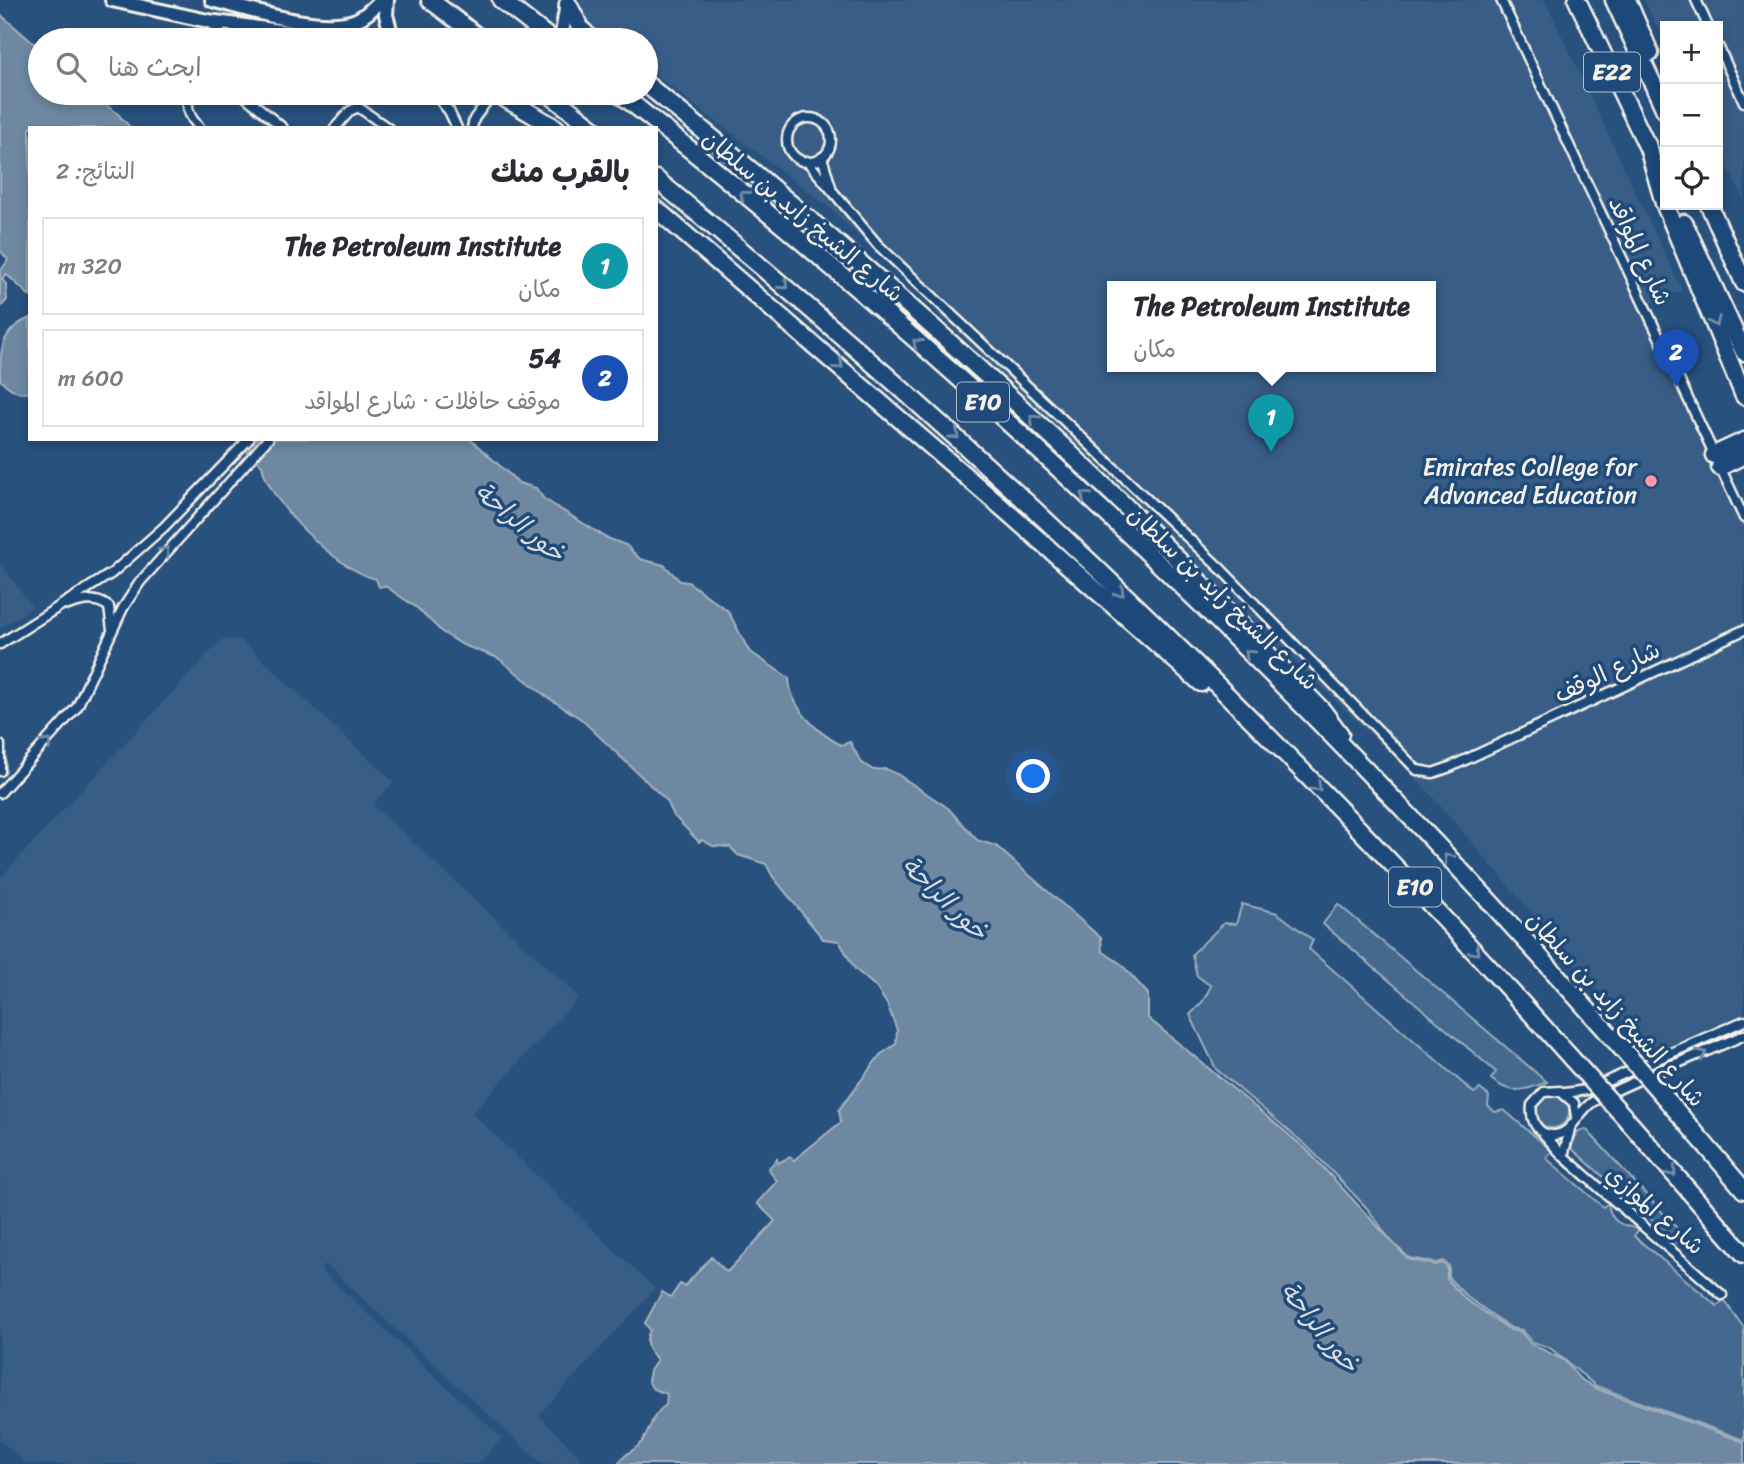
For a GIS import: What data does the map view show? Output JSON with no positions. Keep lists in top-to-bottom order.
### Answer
{
  "streets": {
    "highway": ["E22", "شارع الشيخ زايد بن سلطان", "E10"],
    "street": ["شارع المواقد", "شارع الوقف", "شارع الموازي"]
  },
  "water": ["خور الراحة"],
  "places": ["Emirates College for Advanced Education"],
  "page": {
    "map_buttons": ["+", "−"],
    "search": "ابحث هنا",
    "heading": ["بالقرب منك", "النتائج: 2"],
    "list": [
      {
        "mark": "1",
        "name": "The Petroleum Institute",
        "note": "مكان",
        "value": "320 m"
      },
      {
        "mark": "2",
        "name": "54",
        "note": "موقف حافلات · شارع المواقد",
        "value": "600 m"
      }
    ],
    "popup": ["The Petroleum Institute", "مكان"],
    "pins": ["2", "1"]
  }
}
